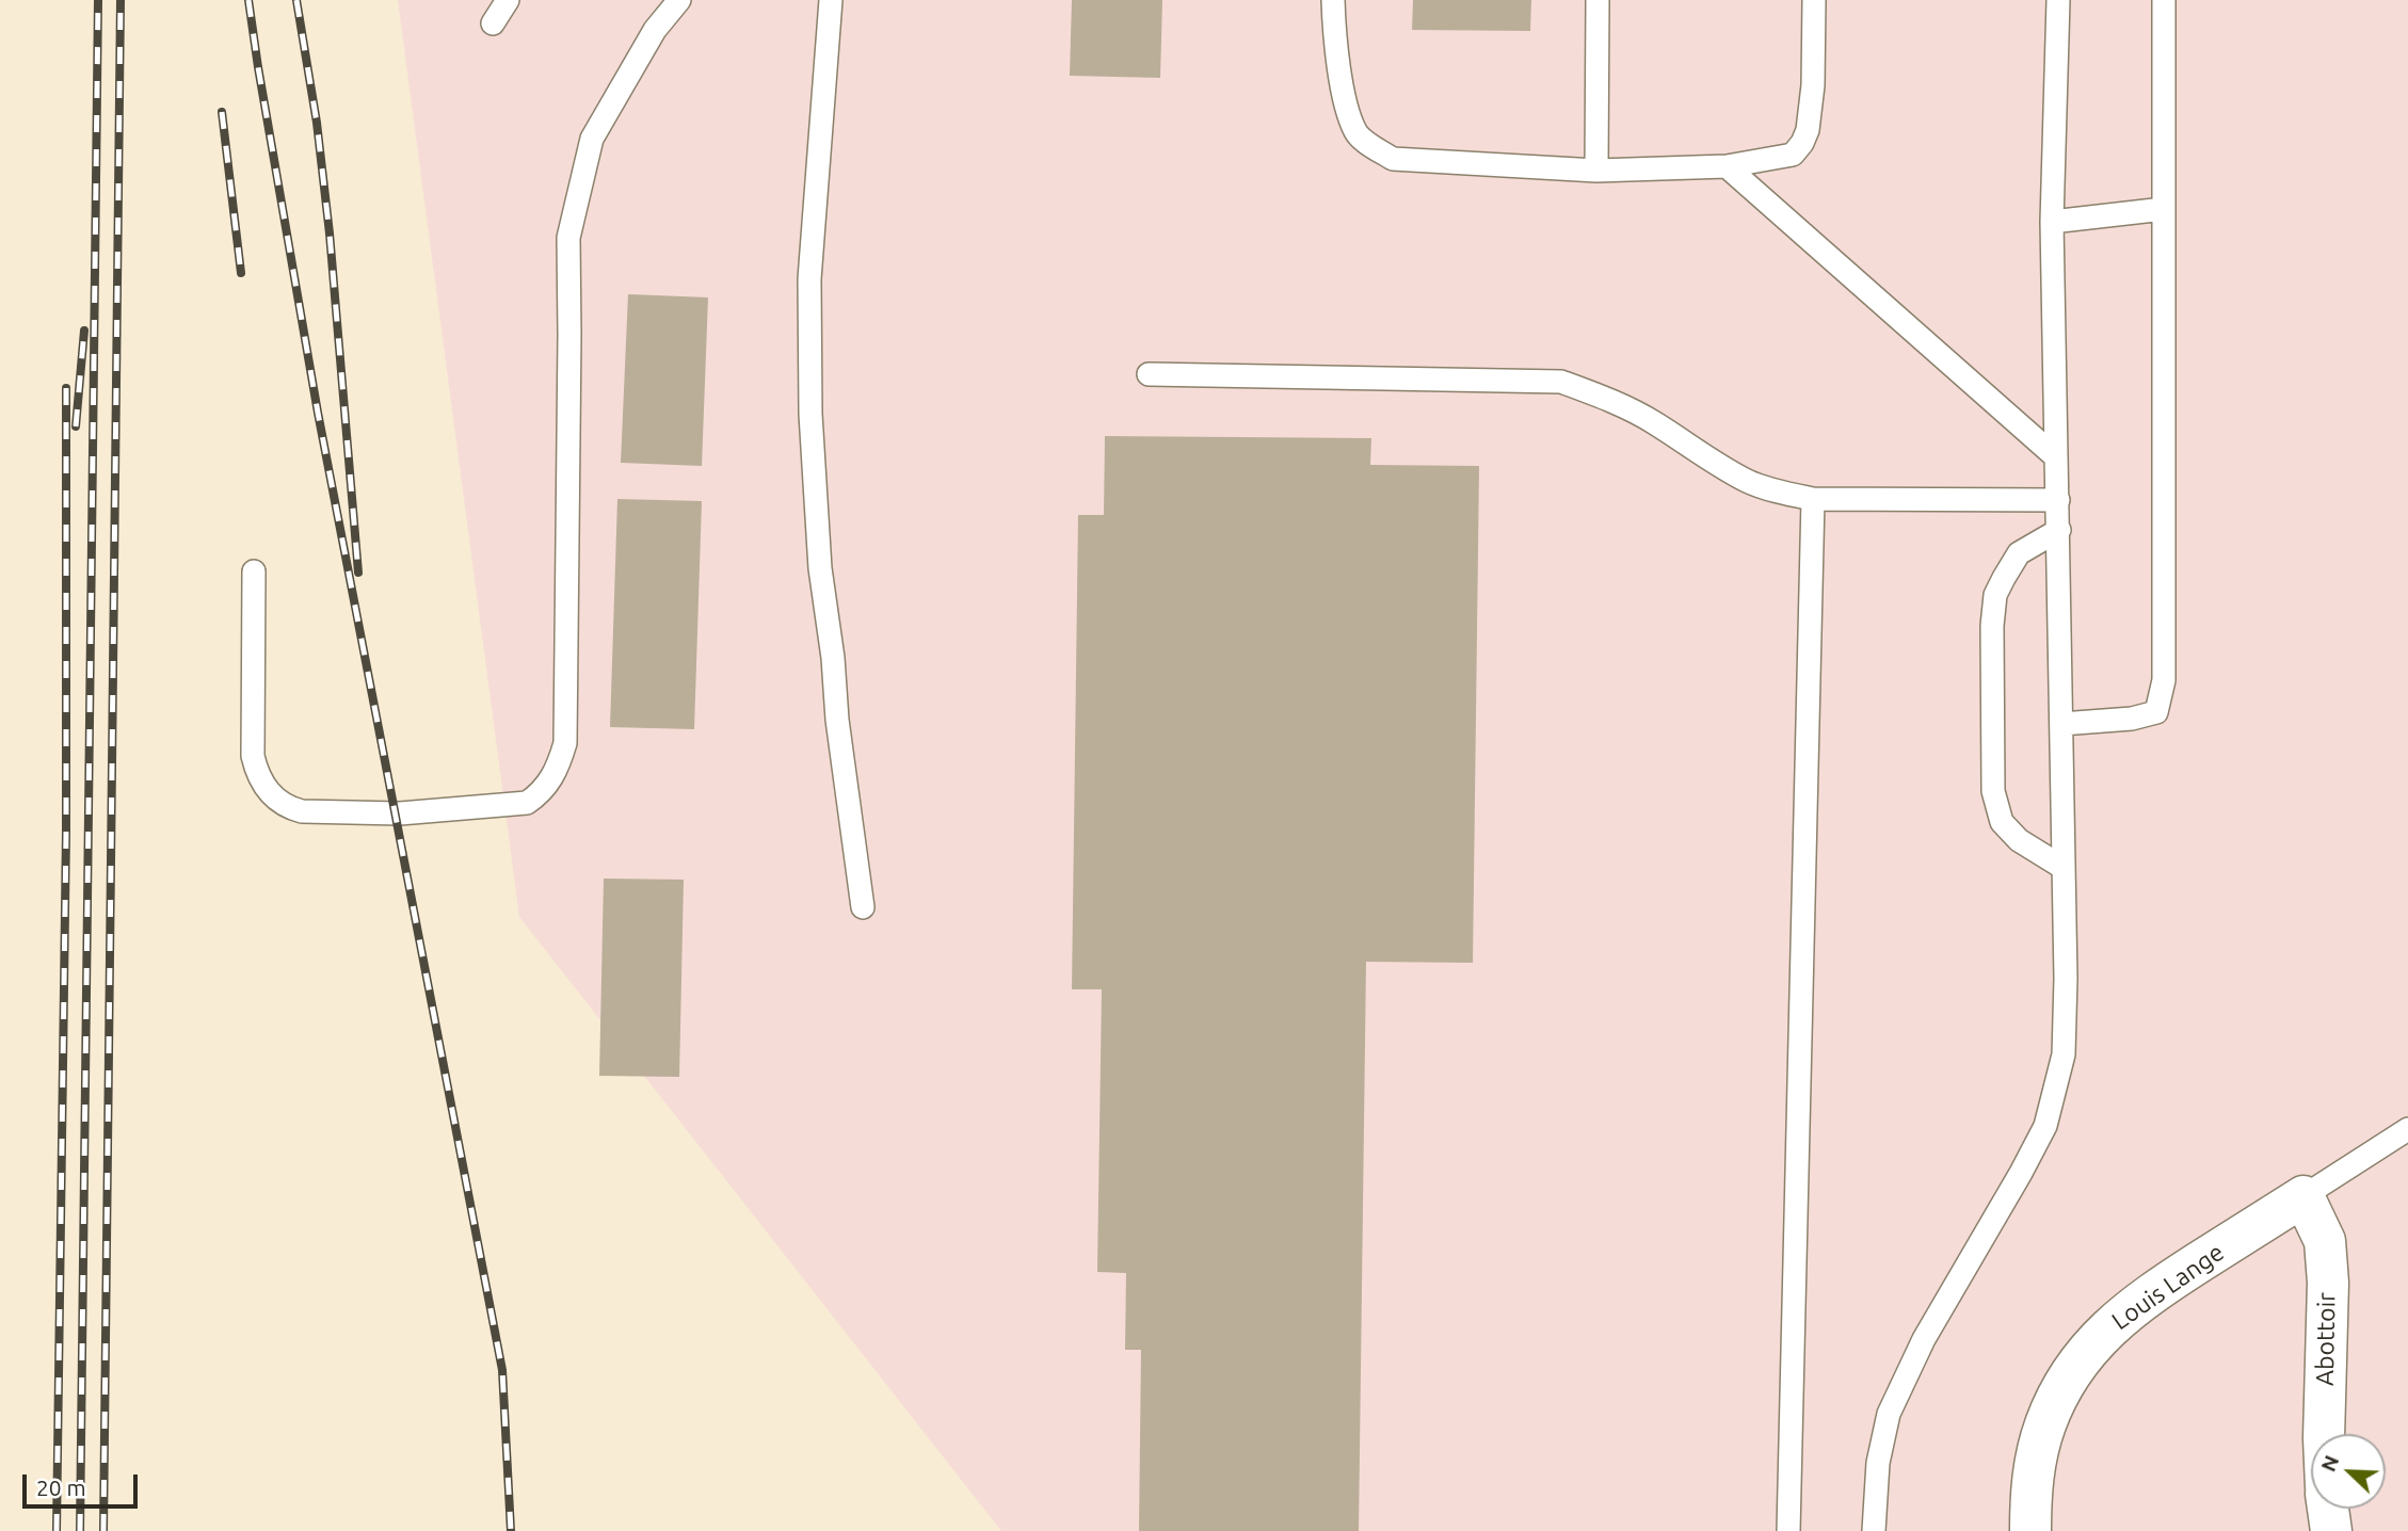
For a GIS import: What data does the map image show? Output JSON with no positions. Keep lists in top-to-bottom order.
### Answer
{
  "streets": {
    "street": ["Louis Lange", "Abottoir"]
  },
  "crossings": [
    ["Louis Lange", "Abottoir"]
  ],
  "scale_bar": "20 m",
  "north": "top left"
}
